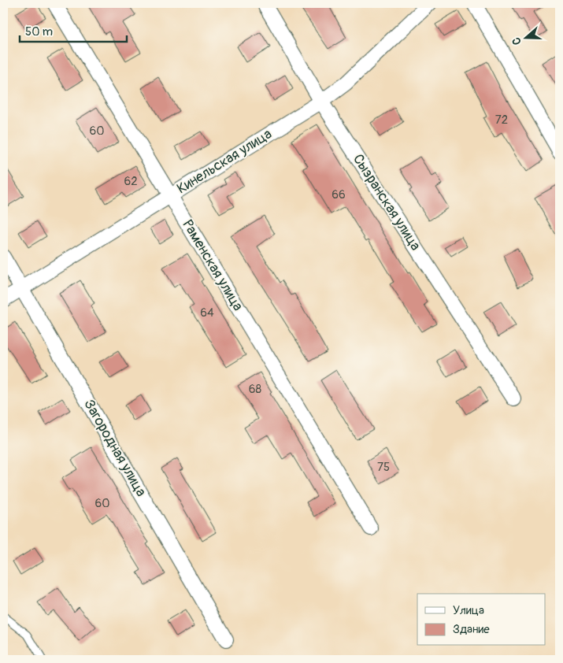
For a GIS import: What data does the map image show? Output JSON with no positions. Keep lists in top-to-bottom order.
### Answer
{
  "streets": {
    "street": [
      "Кинельская улица",
      "Сызранская улица",
      "Раменская улица",
      "Загородная улица"
    ]
  },
  "crossings": [
    ["Кинельская улица", "Сызранская улица"],
    ["Кинельская улица", "Раменская улица"],
    ["Кинельская улица", "Загородная улица"]
  ],
  "house_numbers": [
    "72",
    "60",
    "62",
    "66",
    "64",
    "68",
    "75",
    "60"
  ],
  "legend": ["Улица", "Здание"],
  "scale_bar": "50 m",
  "north": "left"
}
